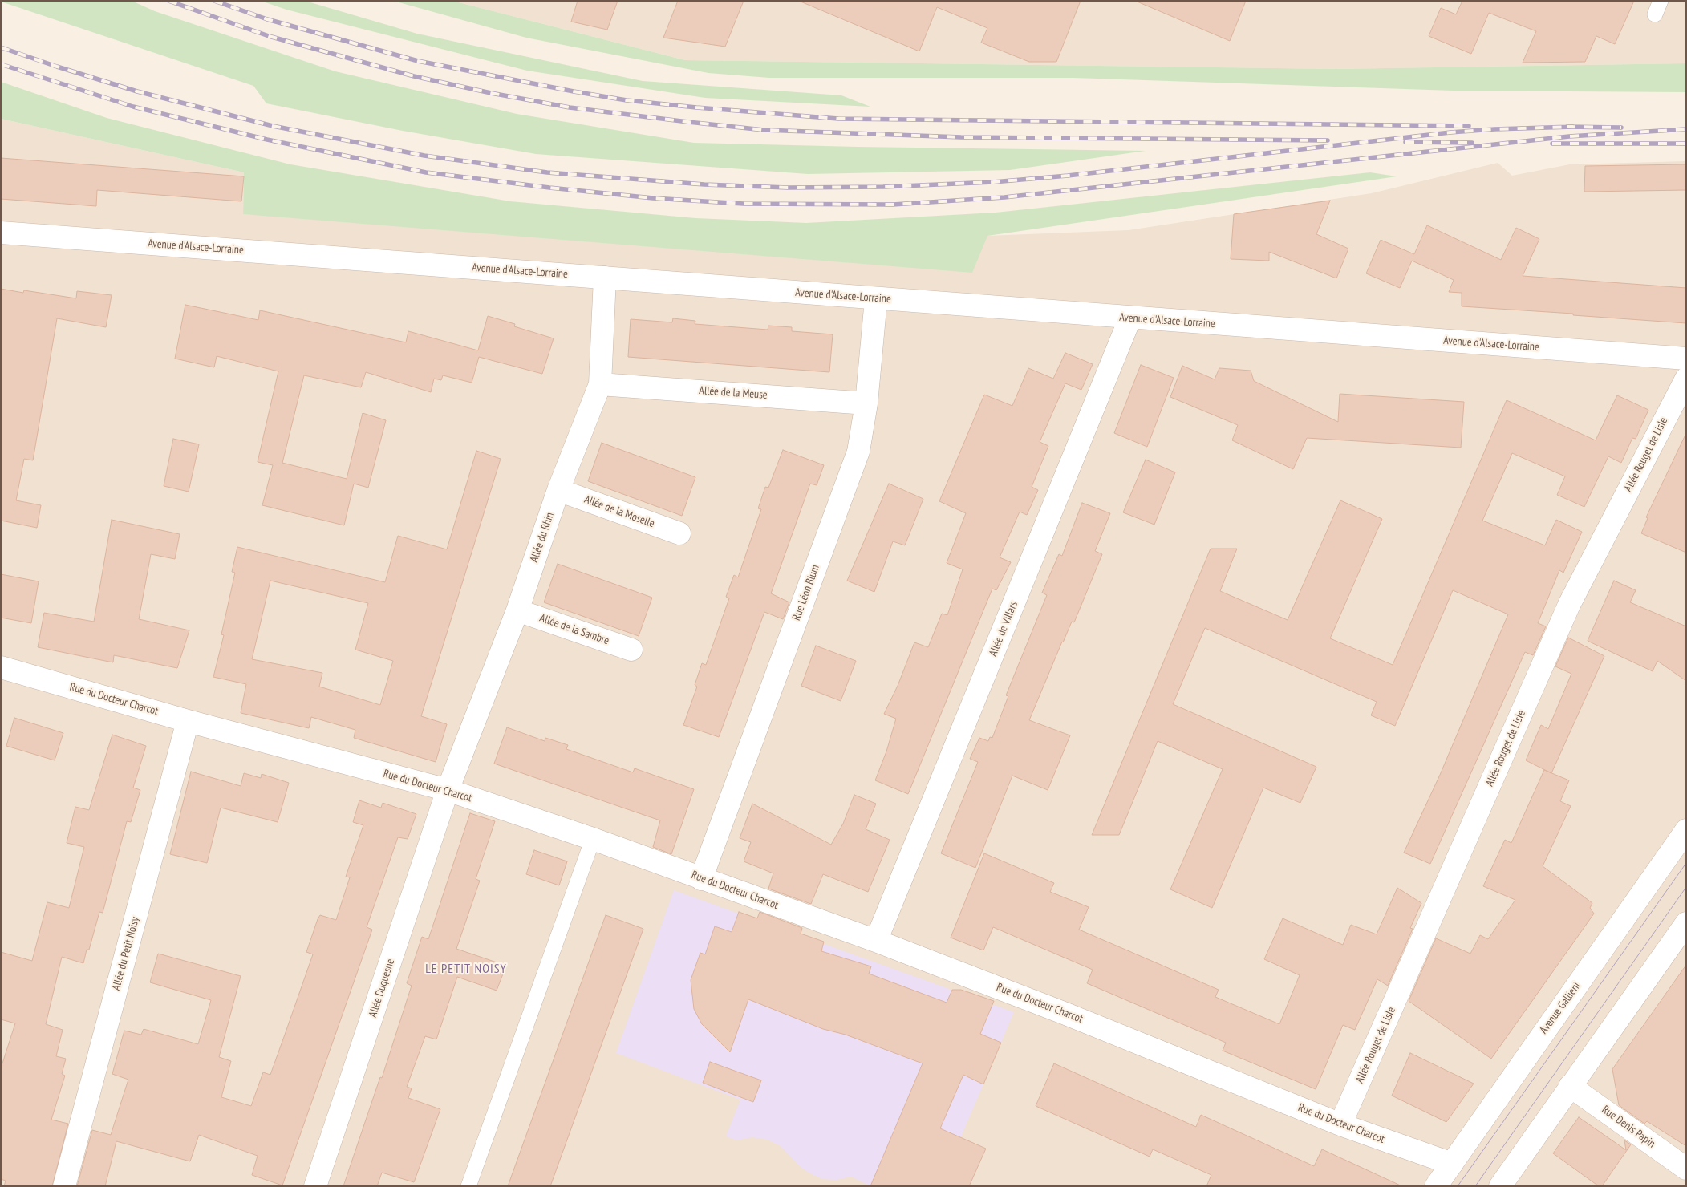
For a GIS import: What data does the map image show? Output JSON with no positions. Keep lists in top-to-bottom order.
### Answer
{
  "streets": {
    "street": [
      "Avenue d'Alsace-Lorraine",
      "Allée de la Meuse",
      "Allée Rouget de Lisle",
      "Allée de la Moselle",
      "Allée du Rhin",
      "Rue Léon Blum",
      "Allée de Villars",
      "Allée de la Sambre",
      "Rue du Docteur Charcot",
      "Allée du Petit Noisy",
      "Allée Duquesne",
      "Avenue Gallieni",
      "Rue Denis Papin"
    ]
  },
  "crossings": [
    ["Avenue d'Alsace-Lorraine", "Allée du Rhin"],
    ["Avenue d'Alsace-Lorraine", "Rue Léon Blum"],
    ["Avenue d'Alsace-Lorraine", "Allée de Villars"],
    ["Allée de la Meuse", "Allée du Rhin"],
    ["Allée de la Meuse", "Rue Léon Blum"],
    ["Allée Rouget de Lisle", "Rue du Docteur Charcot"],
    ["Allée de la Moselle", "Allée du Rhin"],
    ["Allée du Rhin", "Allée de la Sambre"],
    ["Allée du Rhin", "Rue du Docteur Charcot"],
    ["Allée du Rhin", "Allée Duquesne"],
    ["Rue Léon Blum", "Rue du Docteur Charcot"],
    ["Allée de Villars", "Rue du Docteur Charcot"],
    ["Rue du Docteur Charcot", "Allée du Petit Noisy"],
    ["Rue du Docteur Charcot", "Allée Duquesne"],
    ["Rue du Docteur Charcot", "Avenue Gallieni"]
  ],
  "districts": ["LE PETIT NOISY"]
}
